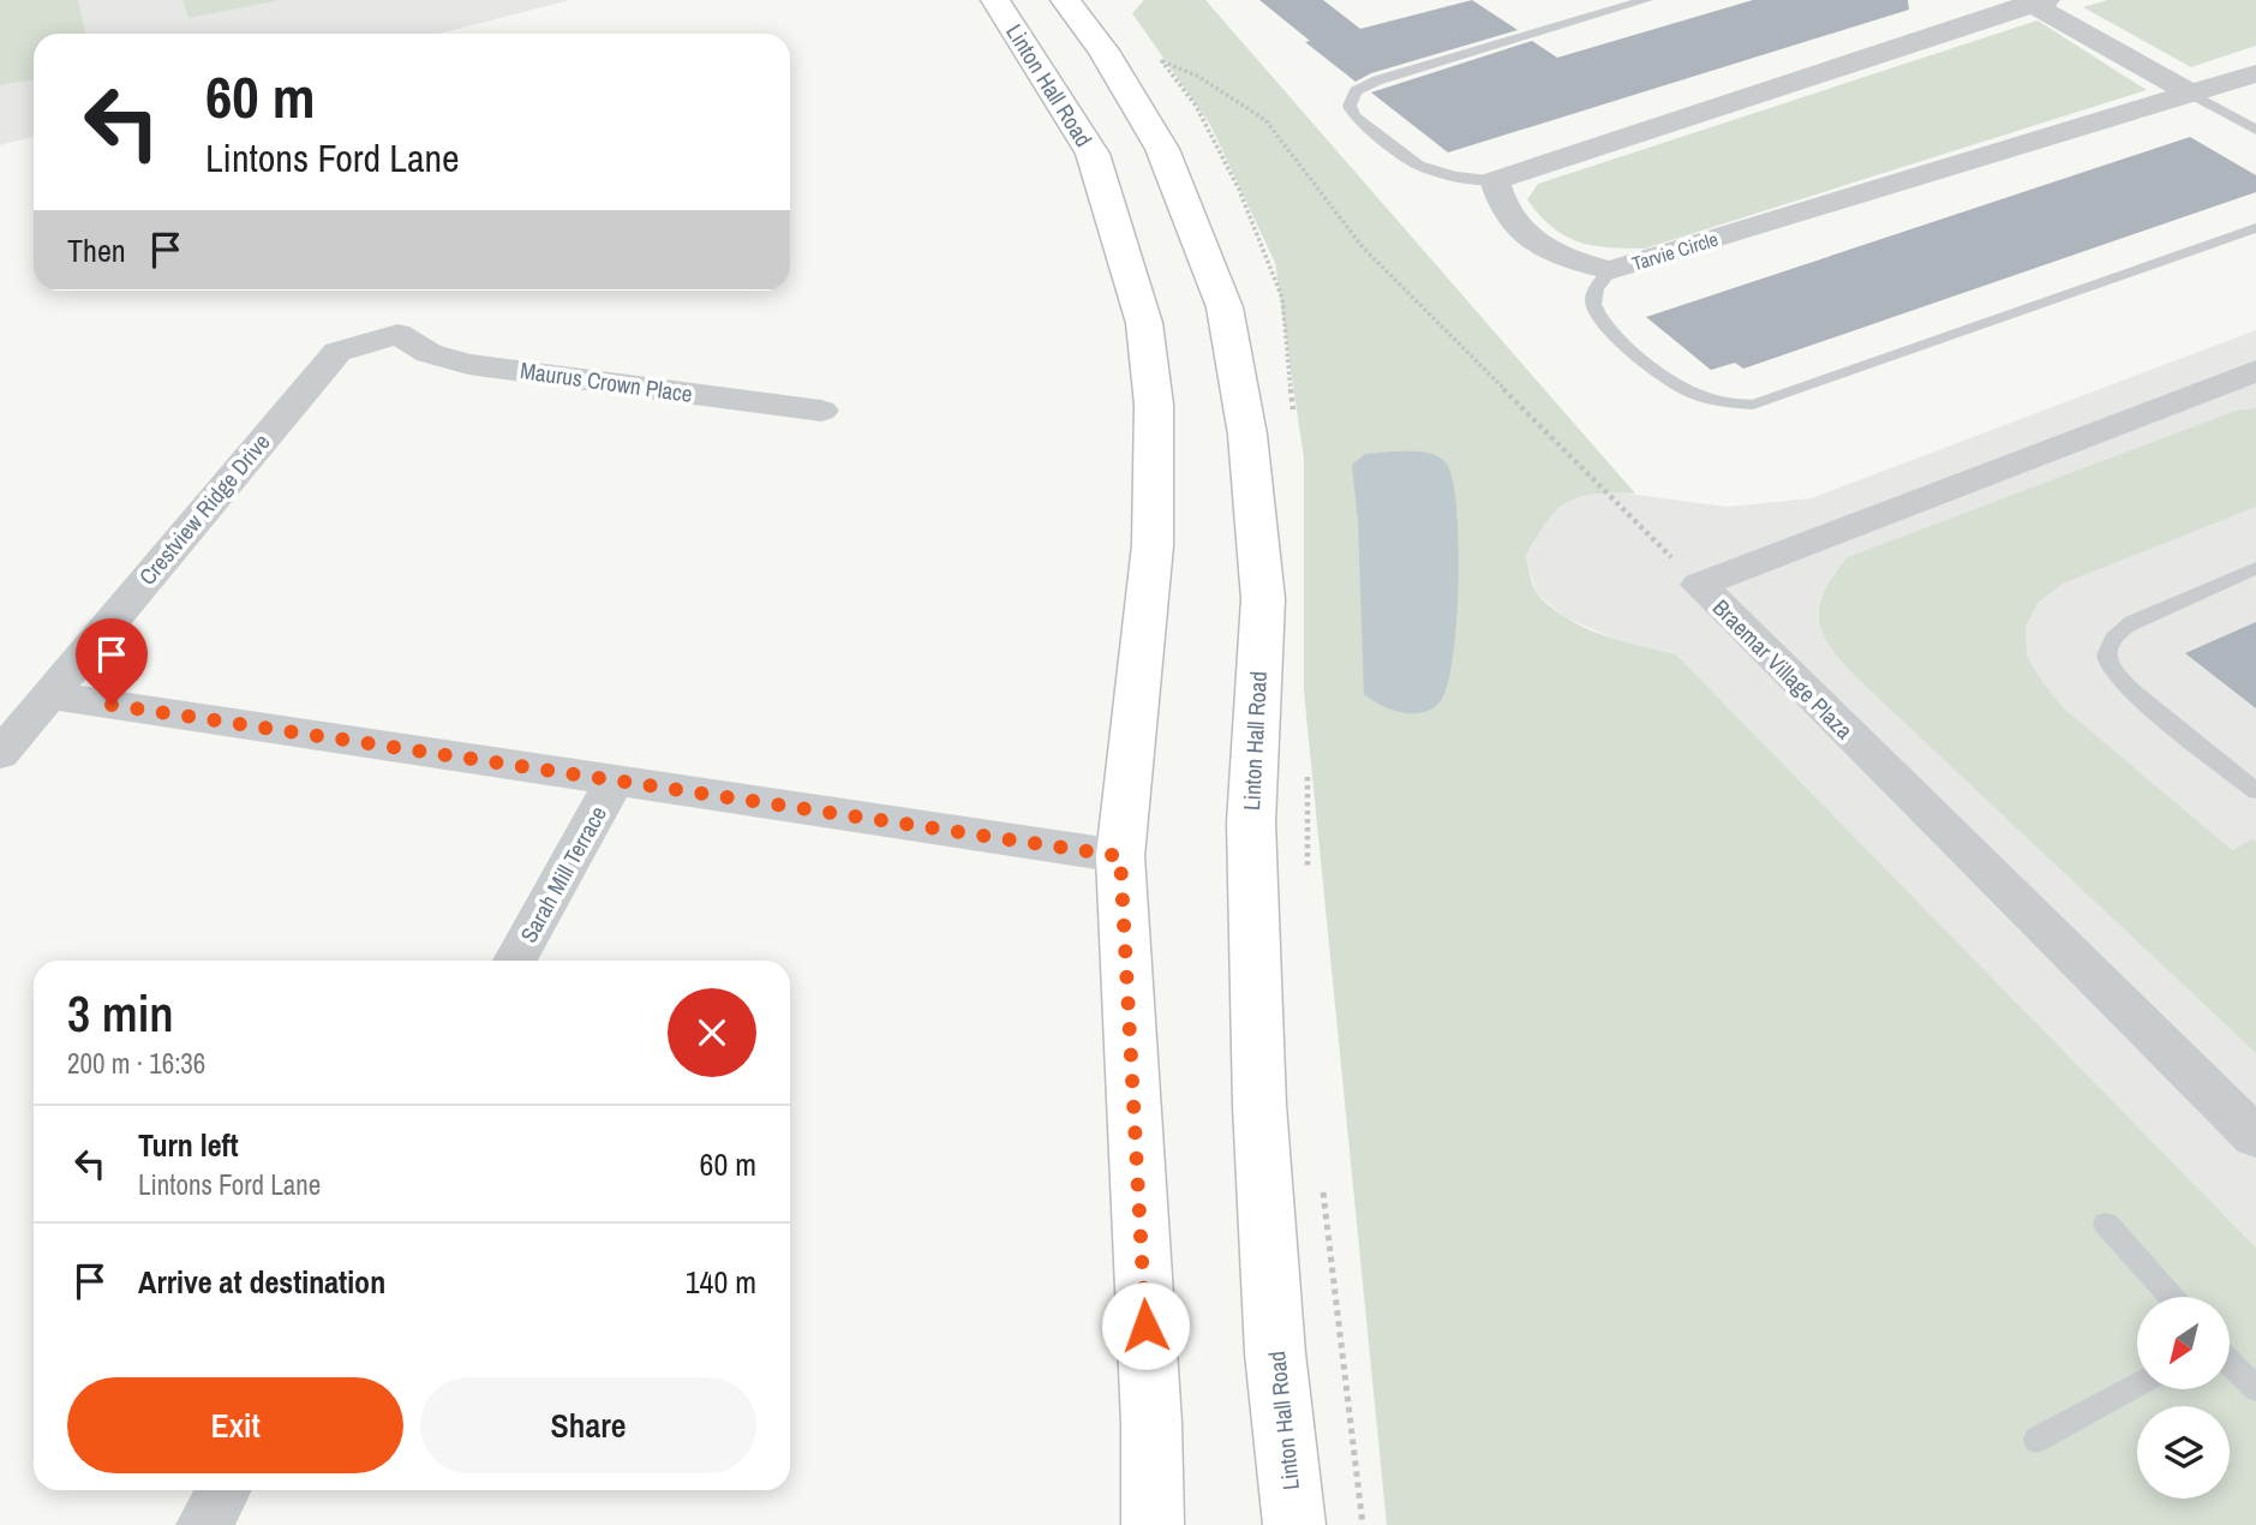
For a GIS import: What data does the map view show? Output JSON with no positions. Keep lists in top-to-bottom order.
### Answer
{
  "streets": {
    "main road": ["Linton Hall Road"],
    "street": [
      "Tarvie Circle",
      "Maurus Crown Place",
      "Crestview Ridge Drive",
      "Braemar Village Plaza",
      "Sarah Mill Terrace"
    ]
  },
  "crossings": [
    ["Maurus Crown Place", "Crestview Ridge Drive"]
  ],
  "north": "bottom left",
  "page": {
    "turn": ["60 m", "Lintons Ford Lane"],
    "then": "Then",
    "heading": ["3 min", "200 m · 16:36"],
    "list": [
      {
        "name": "Turn left",
        "note": "Lintons Ford Lane",
        "value": "60 m"
      },
      {
        "name": "Arrive at destination",
        "value": "140 m"
      }
    ],
    "buttons": ["Exit", "Share"]
  }
}
